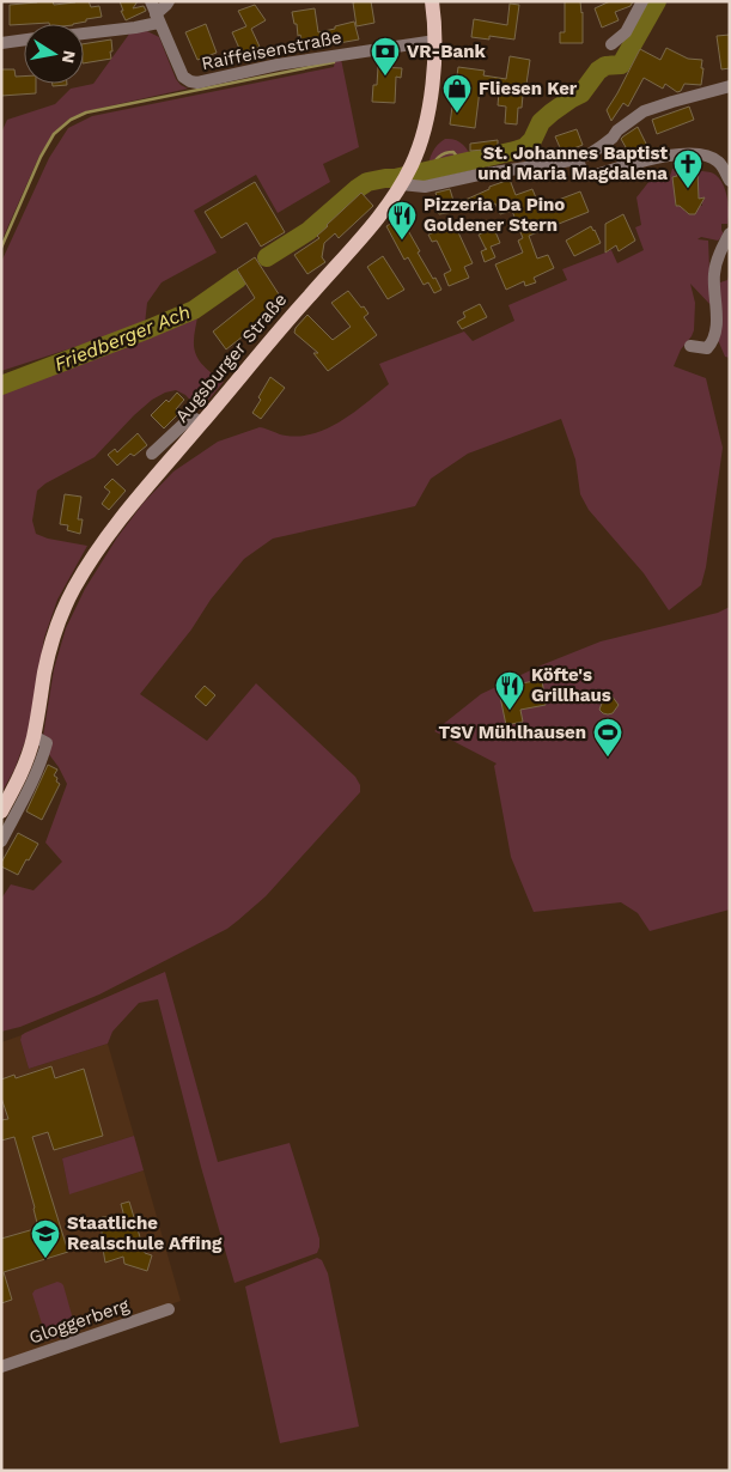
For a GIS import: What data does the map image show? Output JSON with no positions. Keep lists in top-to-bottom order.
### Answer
{
  "streets": {
    "main road": ["Augsburger Straße"],
    "street": ["Raiffeisenstraße", "Gloggerberg"]
  },
  "crossings": [
    ["Raiffeisenstraße", "Augsburger Straße"]
  ],
  "water": ["Friedberger Ach"],
  "places": {
    "bank": ["VR-Bank"],
    "shop": ["Fliesen Ker"],
    "church": ["St. Johannes Baptist und Maria Magdalena"],
    "restaurant": ["Pizzeria Da Pino Goldener Stern", "Köfte's Grillhaus"],
    "sports": ["TSV Mühlhausen"],
    "school or university": ["Staatliche Realschule Affing"]
  },
  "north": "right"
}
